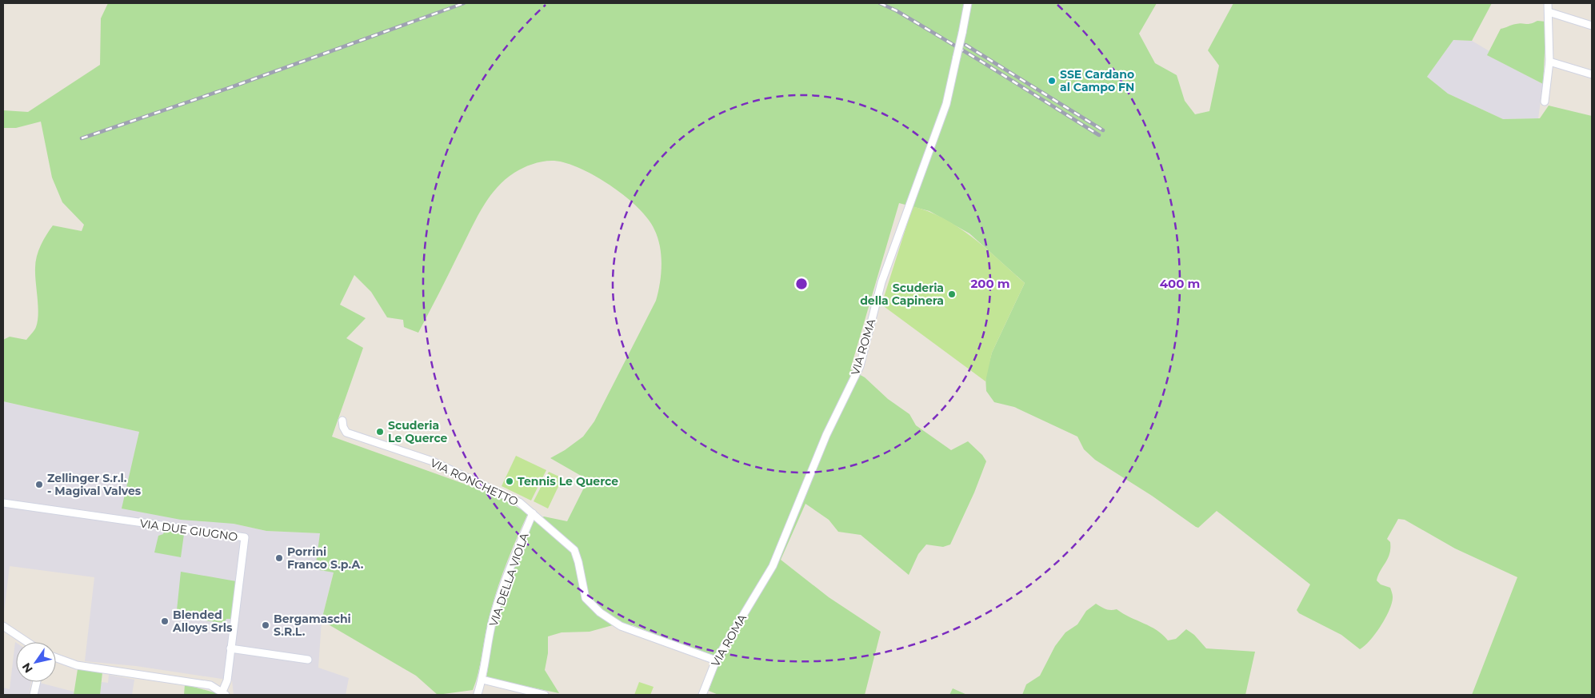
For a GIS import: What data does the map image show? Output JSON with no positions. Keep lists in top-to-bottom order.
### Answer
{
  "streets": {
    "street": [
      "VIA ROMA",
      "VIA RONCHETTO",
      "VIA DUE GIUGNO",
      "VIA DELLA VIOLA"
    ]
  },
  "crossings": [
    ["VIA ROMA", "VIA RONCHETTO"],
    ["VIA RONCHETTO", "VIA DELLA VIOLA"]
  ],
  "places": [
    "SSE Cardano al Campo FN",
    "Scuderia della Capinera",
    "Scuderia Le Querce",
    "Tennis Le Querce",
    "Zellinger S.r.l. - Magival Valves",
    "Porrini Franco S.p.A.",
    "Blended Alloys Srls",
    "Bergamaschi S.R.L."
  ],
  "north": "bottom left",
  "rings": ["200 m", "400 m"]
}
